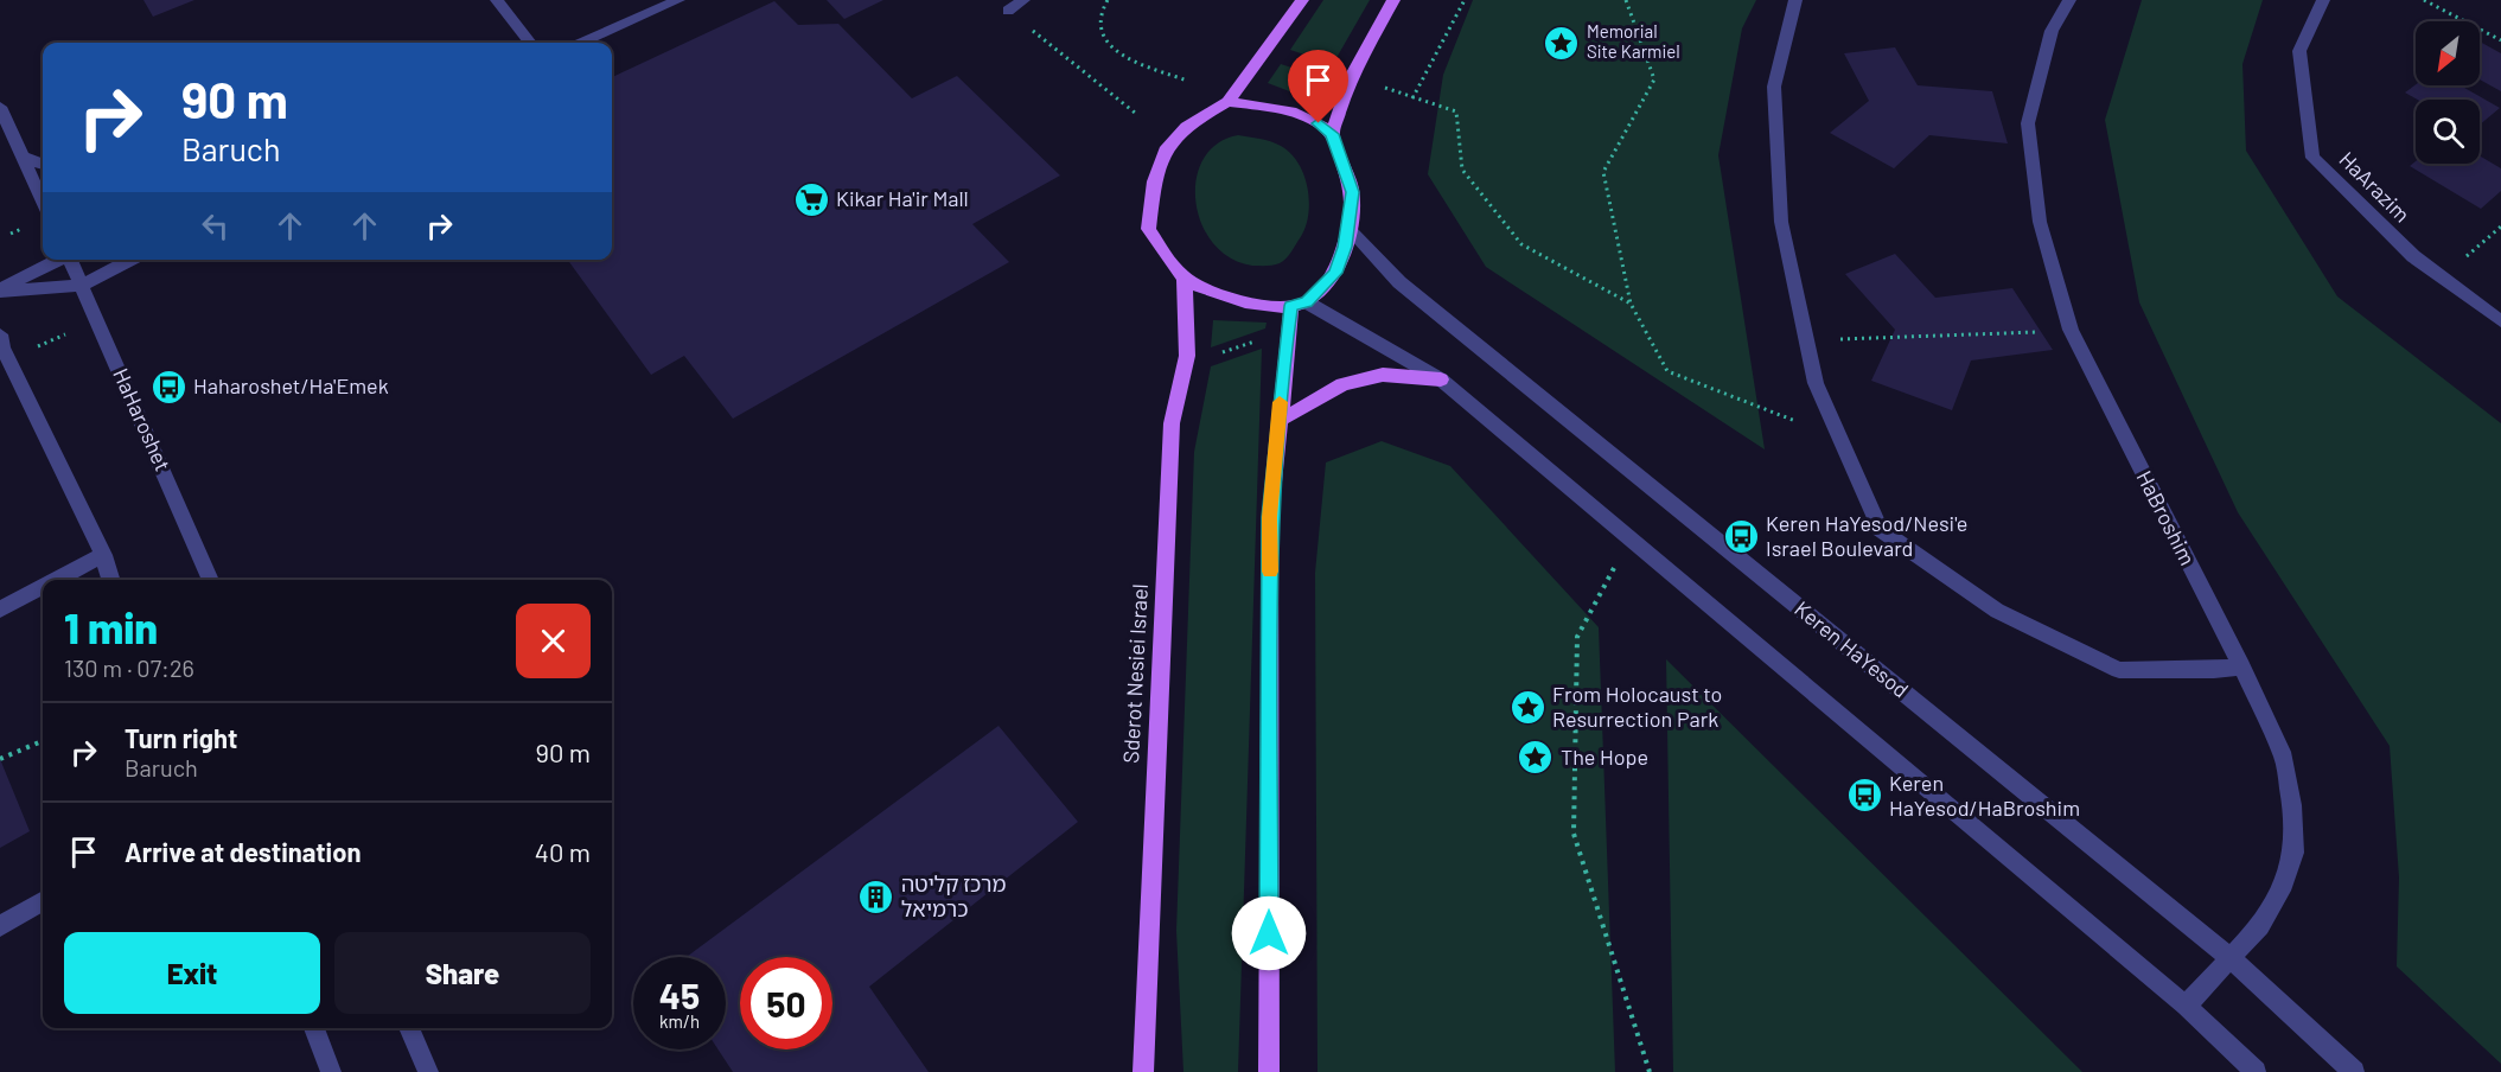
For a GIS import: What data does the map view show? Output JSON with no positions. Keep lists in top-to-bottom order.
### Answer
{
  "streets": {
    "main road": ["Sderot Nesiei Israel"],
    "street": [
      "HaArazim",
      "HaHaroshet",
      "HaBroshim",
      "Keren HaYesod"
    ]
  },
  "crossings": [
    ["HaBroshim", "Keren HaYesod"],
    ["Keren HaYesod", "Sderot Nesiei Israel"]
  ],
  "places": {
    "place": ["Memorial Site Karmiel", "From Holocaust to Resurrection Park", "The Hope"],
    "supermarket": ["Kikar Ha'ir Mall"],
    "bus stop": ["Haharoshet/Ha'Emek", "Keren HaYesod/Nesi'e Israel Boulevard", "Keren HaYesod/HaBroshim"],
    "building": ["מרכז קליטה כרמיאל"]
  },
  "north": "bottom left",
  "page": {
    "turn": ["90 m", "Baruch"],
    "heading": ["1 min", "130 m · 07:26"],
    "list": [
      {
        "name": "Turn right",
        "note": "Baruch",
        "value": "90 m"
      },
      {
        "name": "Arrive at destination",
        "value": "40 m"
      }
    ],
    "buttons": ["Exit", "Share"],
    "speed": "45 km/h",
    "limit": "50"
  }
}
